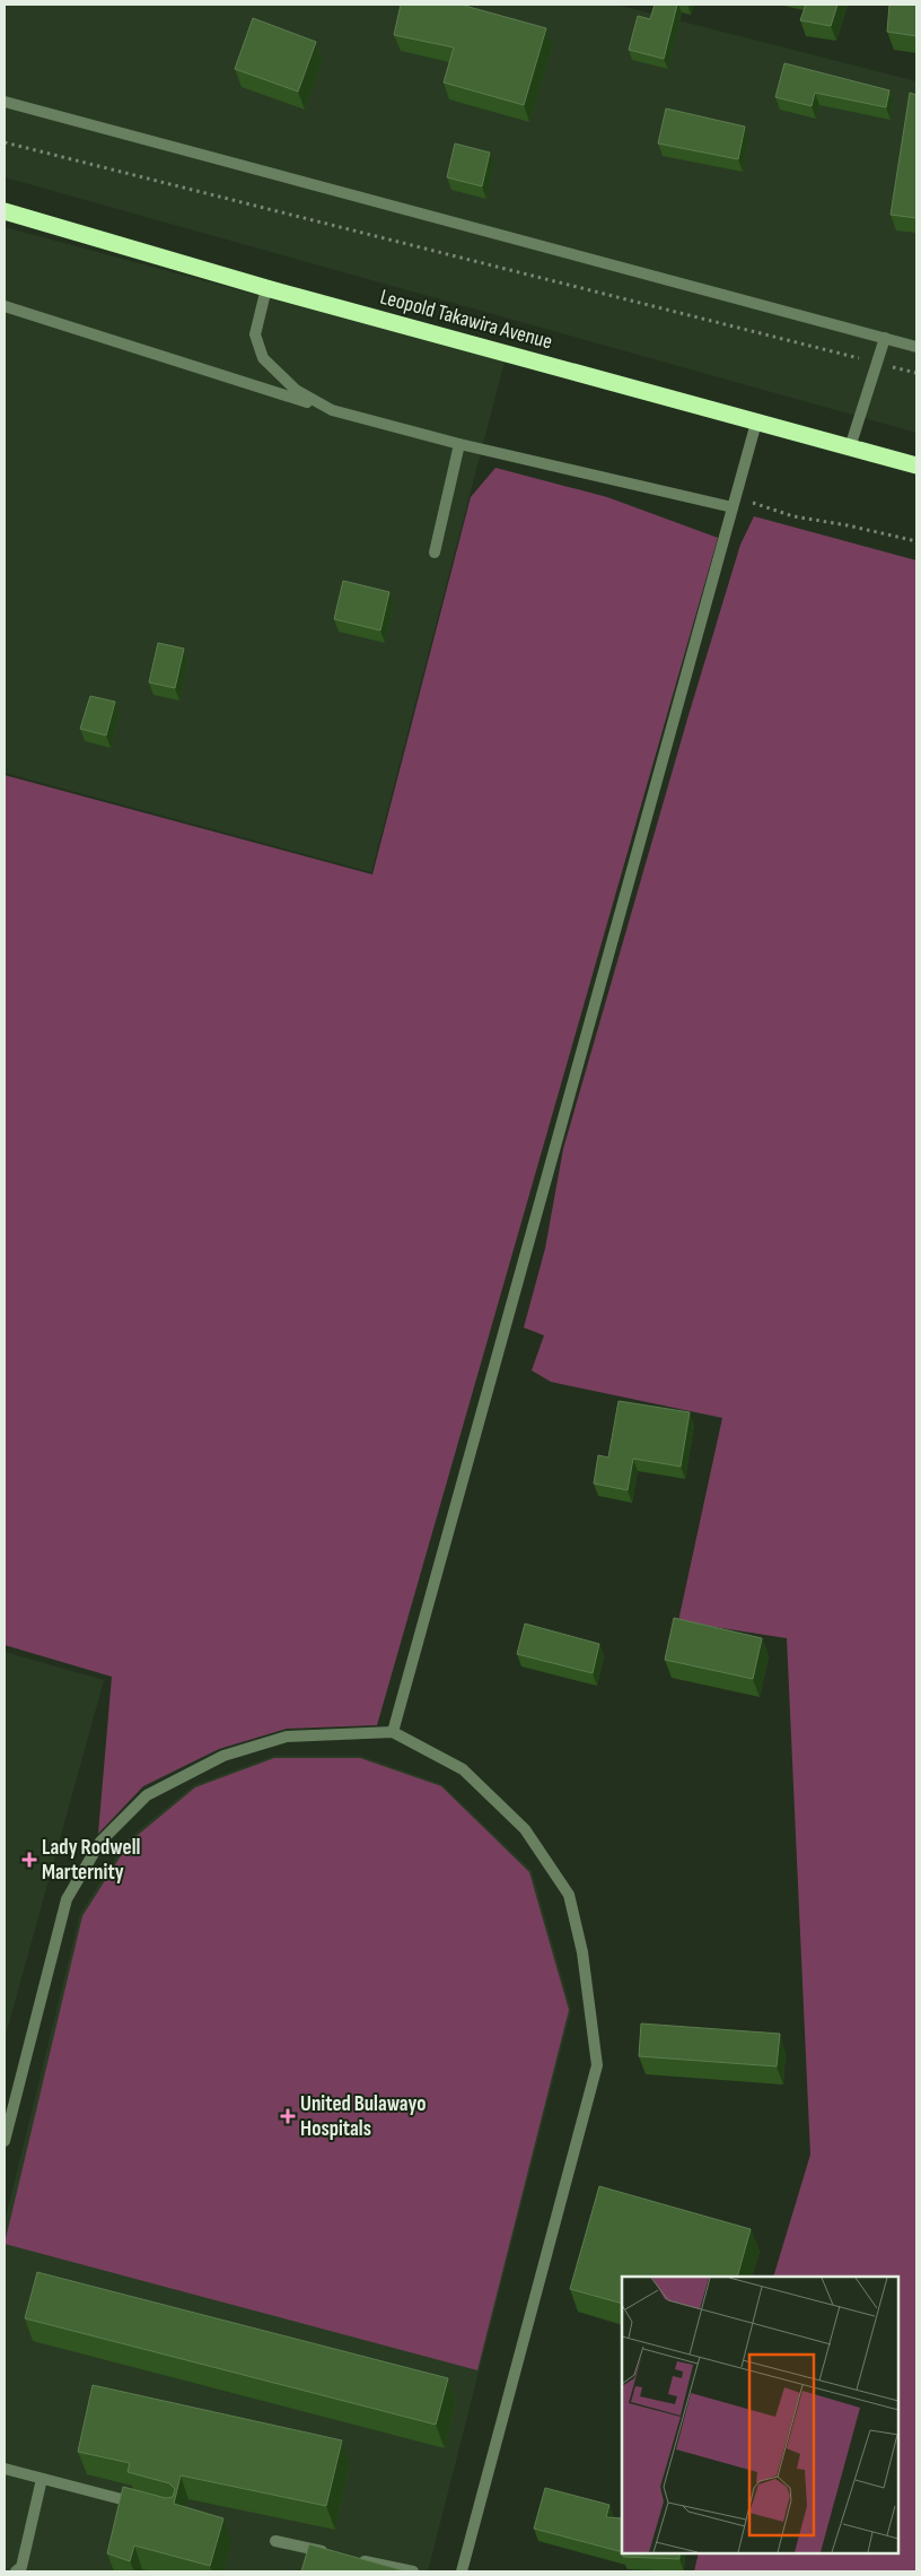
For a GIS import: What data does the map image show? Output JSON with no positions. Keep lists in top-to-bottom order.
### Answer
{
  "streets": {
    "highway": ["Leopold Takawira Avenue"]
  },
  "places": {
    "health": ["Lady Rodwell Marternity", "United Bulawayo Hospitals"]
  }
}
